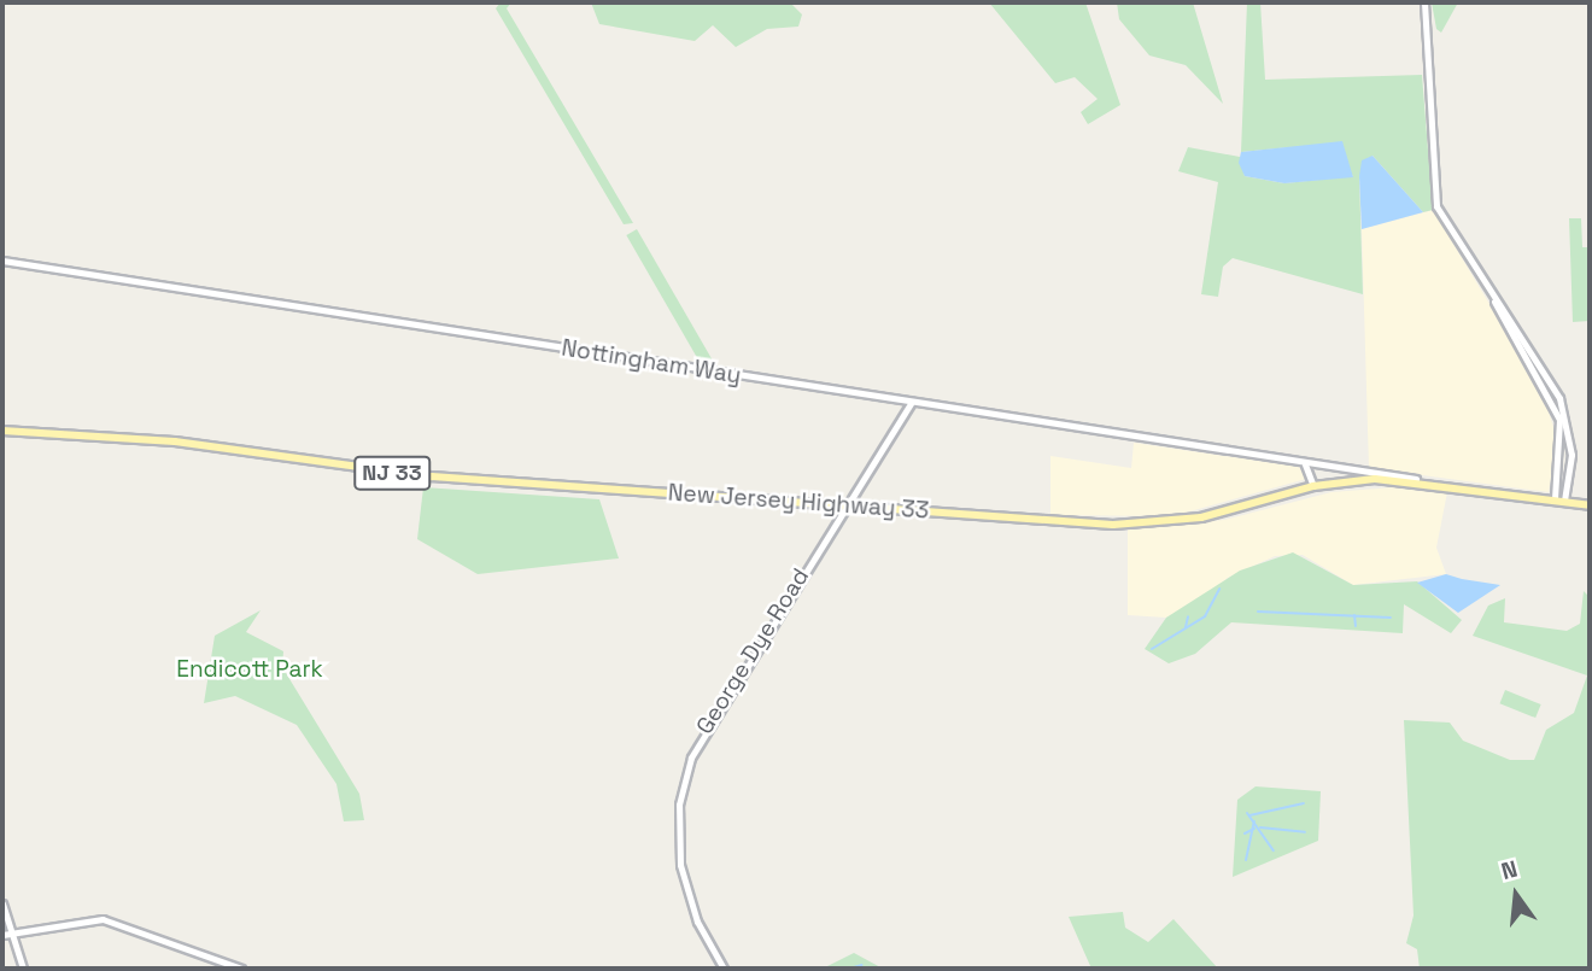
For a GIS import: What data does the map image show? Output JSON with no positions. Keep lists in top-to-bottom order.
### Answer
{
  "streets": {
    "main road": ["NJ 33", "New Jersey Highway 33"],
    "street": ["Nottingham Way", "George Dye Road"]
  },
  "crossings": [
    ["Nottingham Way", "New Jersey Highway 33"],
    ["Nottingham Way", "George Dye Road"],
    ["New Jersey Highway 33", "George Dye Road"]
  ],
  "parks": ["Endicott Park"],
  "north": "top"
}
